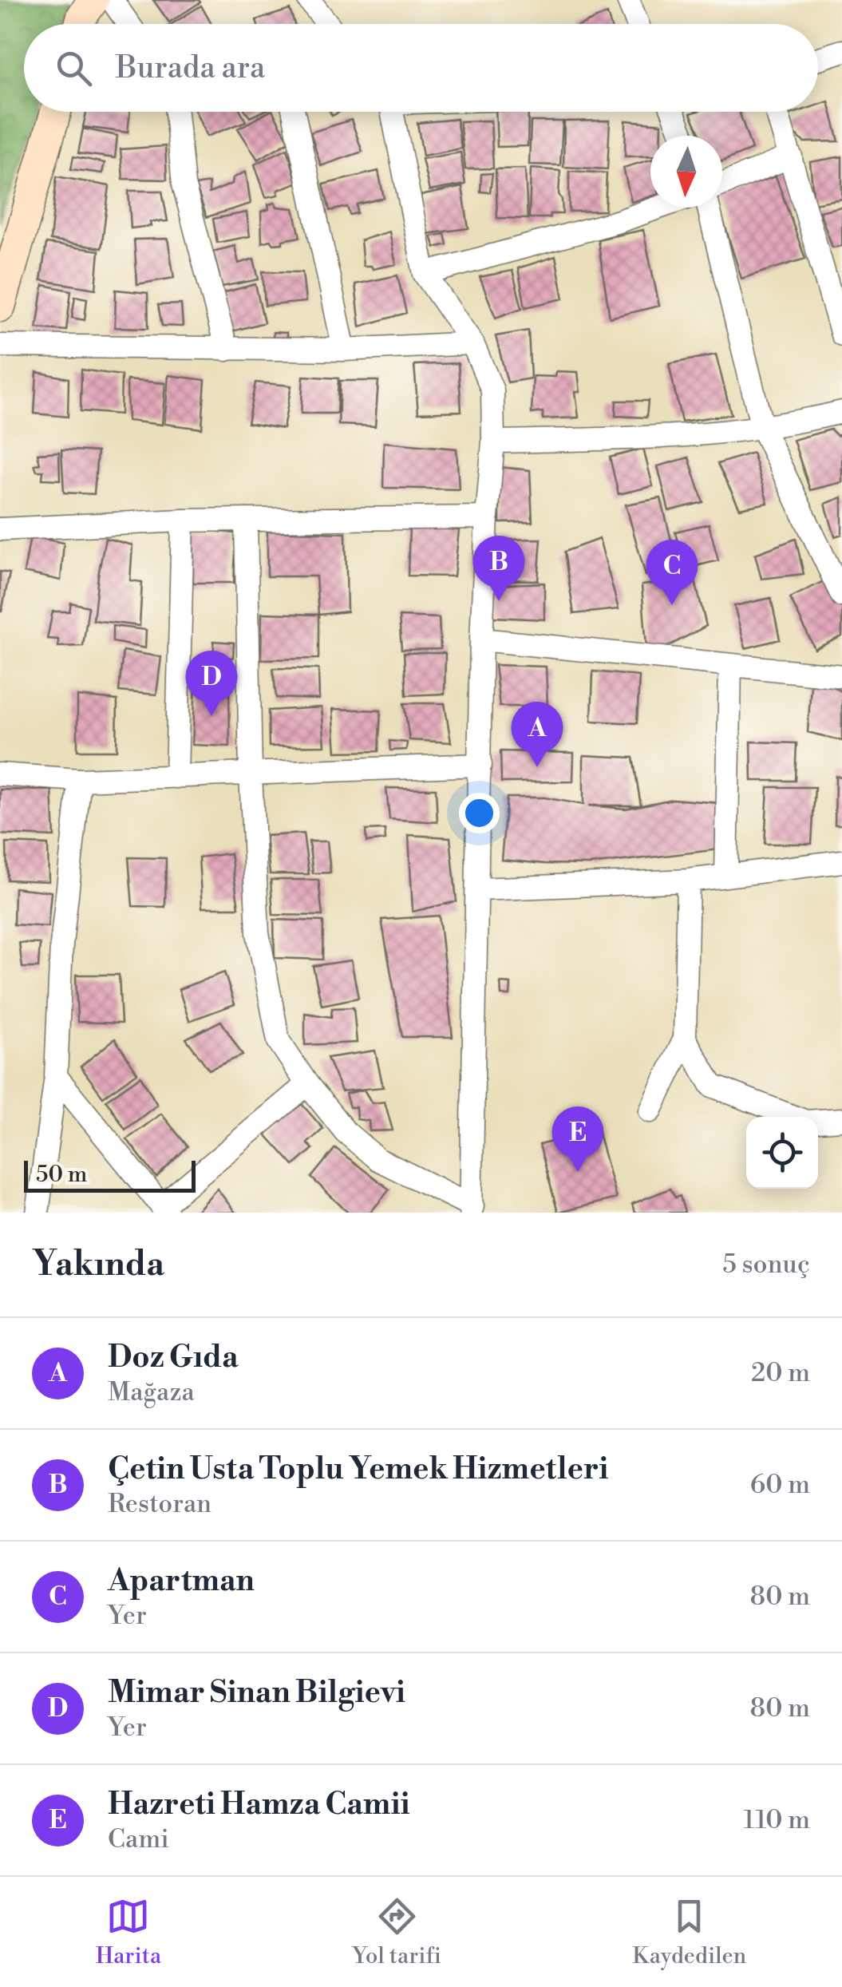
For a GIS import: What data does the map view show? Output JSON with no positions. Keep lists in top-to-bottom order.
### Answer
{
  "scale_bar": "50 m",
  "north": "bottom",
  "page": {
    "search": "Burada ara",
    "pins": [
      "B",
      "C",
      "D",
      "A",
      "E"
    ],
    "scale": "50 m",
    "heading": ["Yakında", "5 sonuç"],
    "list": [
      {
        "mark": "A",
        "name": "Doz Gıda",
        "note": "Mağaza",
        "value": "20 m"
      },
      {
        "mark": "B",
        "name": "Çetin Usta Toplu Yemek Hizmetleri",
        "note": "Restoran",
        "value": "60 m"
      },
      {
        "mark": "C",
        "name": "Apartman",
        "note": "Yer",
        "value": "80 m"
      },
      {
        "mark": "D",
        "name": "Mimar Sinan Bilgievi",
        "note": "Yer",
        "value": "80 m"
      },
      {
        "mark": "E",
        "name": "Hazreti Hamza Camii",
        "note": "Cami",
        "value": "110 m"
      }
    ],
    "nav": ["Harita", "Yol tarifi", "Kaydedilen"]
  }
}
